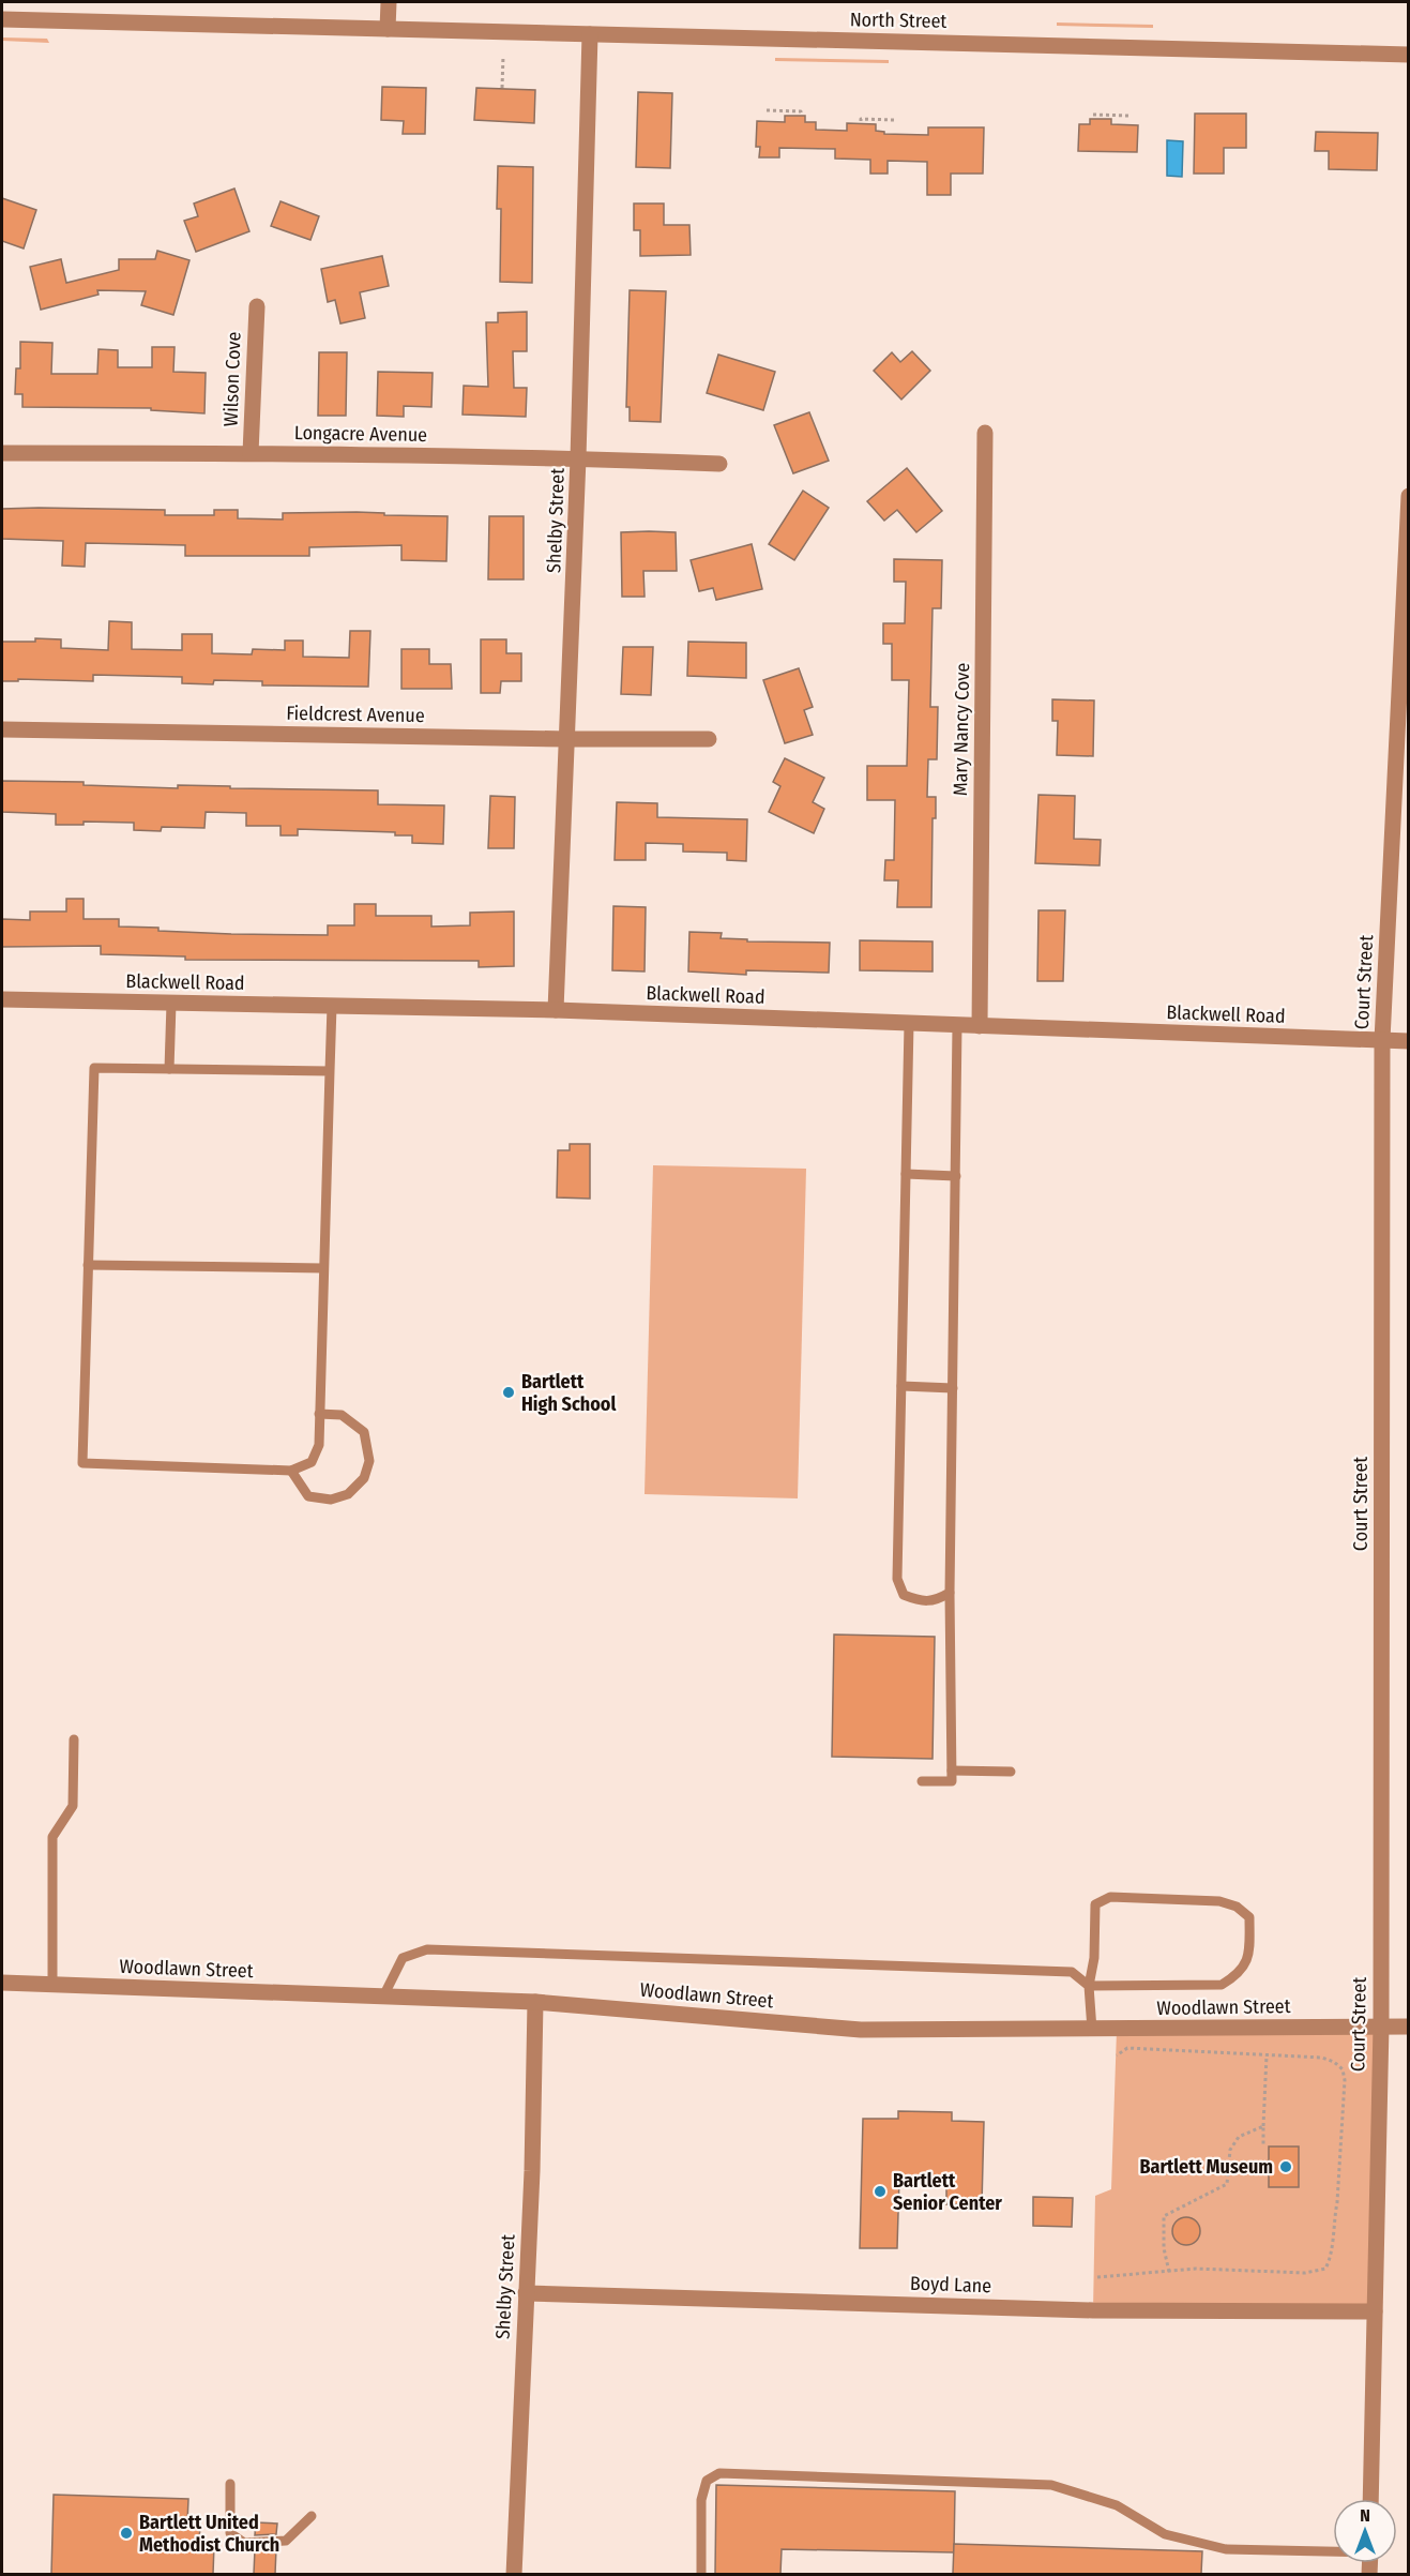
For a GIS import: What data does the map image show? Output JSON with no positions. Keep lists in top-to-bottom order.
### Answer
{
  "streets": {
    "street": [
      "North Street",
      "Wilson Cove",
      "Longacre Avenue",
      "Shelby Street",
      "Fieldcrest Avenue",
      "Mary Nancy Cove",
      "Blackwell Road",
      "Court Street",
      "Woodlawn Street",
      "Boyd Lane"
    ]
  },
  "crossings": [
    ["North Street", "Shelby Street"],
    ["Wilson Cove", "Longacre Avenue"],
    ["Longacre Avenue", "Shelby Street"],
    ["Shelby Street", "Fieldcrest Avenue"],
    ["Shelby Street", "Blackwell Road"],
    ["Shelby Street", "Woodlawn Street"],
    ["Shelby Street", "Boyd Lane"],
    ["Mary Nancy Cove", "Blackwell Road"],
    ["Blackwell Road", "Court Street"],
    ["Court Street", "Woodlawn Street"],
    ["Court Street", "Boyd Lane"]
  ],
  "places": [
    "Bartlett High School",
    "Bartlett Museum",
    "Bartlett Senior Center",
    "Bartlett United Methodist Church"
  ],
  "north": "top"
}
